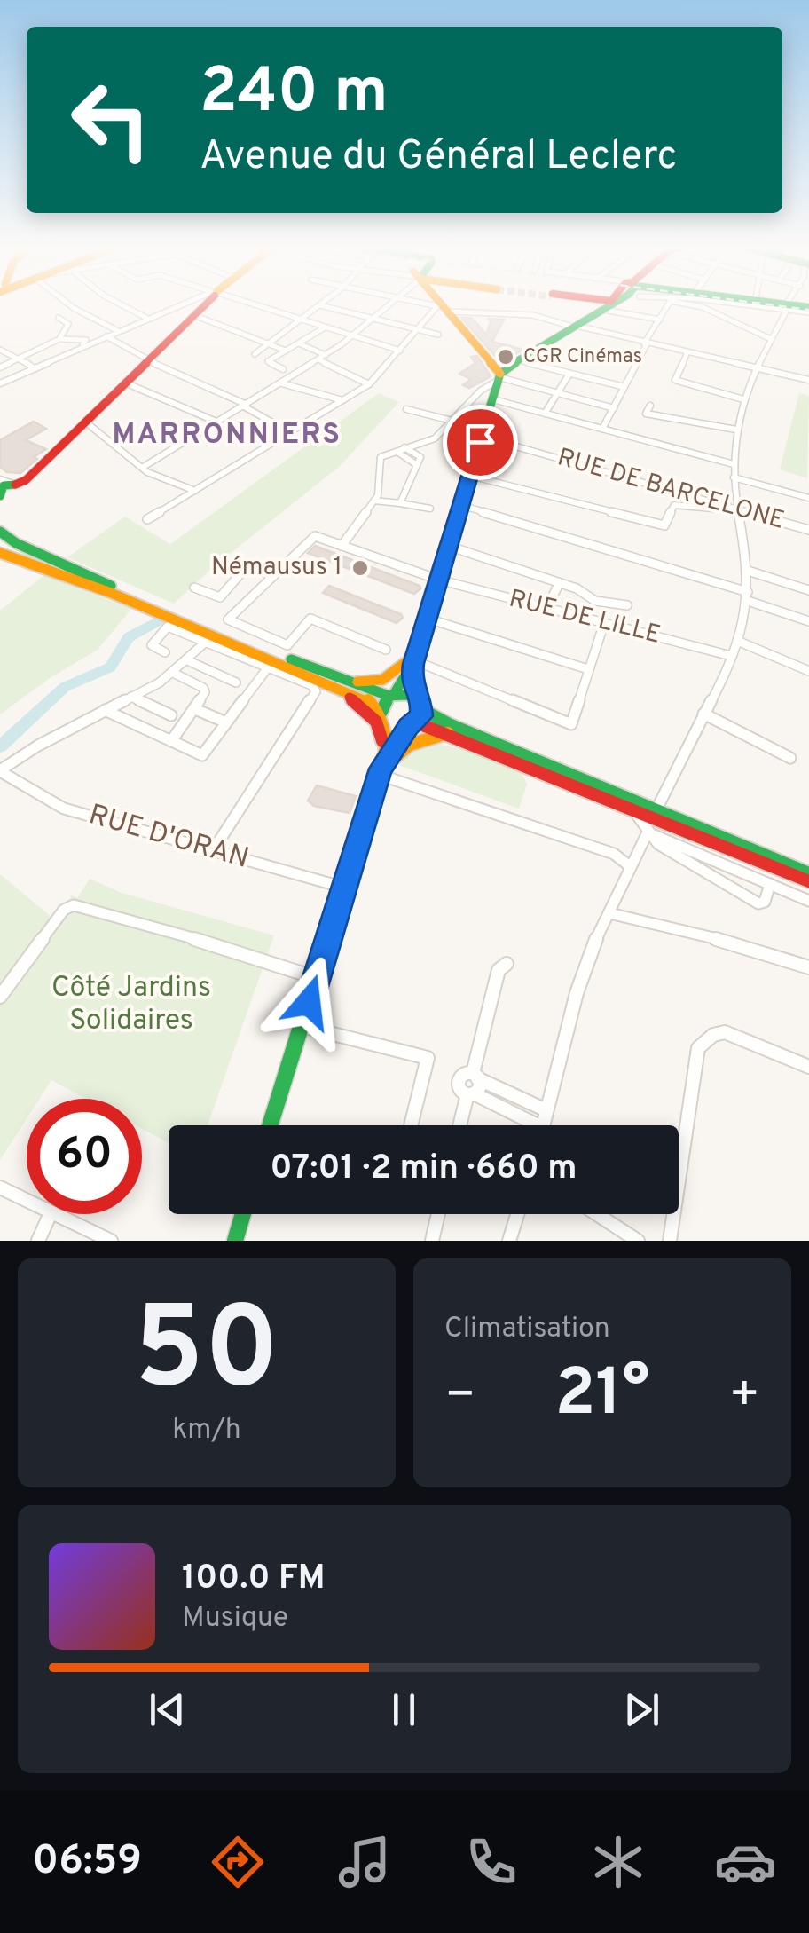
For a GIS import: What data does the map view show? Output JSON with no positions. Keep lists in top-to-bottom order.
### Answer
{
  "streets": {
    "street": ["RUE DE BARCELONE", "RUE DE LILLE", "RUE D'ORAN"]
  },
  "districts": ["MARRONNIERS"],
  "parks": ["Côté Jardins Solidaires"],
  "places": ["CGR Cinémas", "Némausus 1"],
  "page": {
    "turn": ["240 m", "Avenue du Général Leclerc"],
    "limit": "60",
    "trip": "07:01 · 2 min · 660 m",
    "tile": [
      ["50", "km/h"],
      "Climatisation"
    ],
    "heat": ["−", "21°", "+"],
    "song": ["100.0 FM", "Musique"],
    "tabs": "06:59"
  }
}
